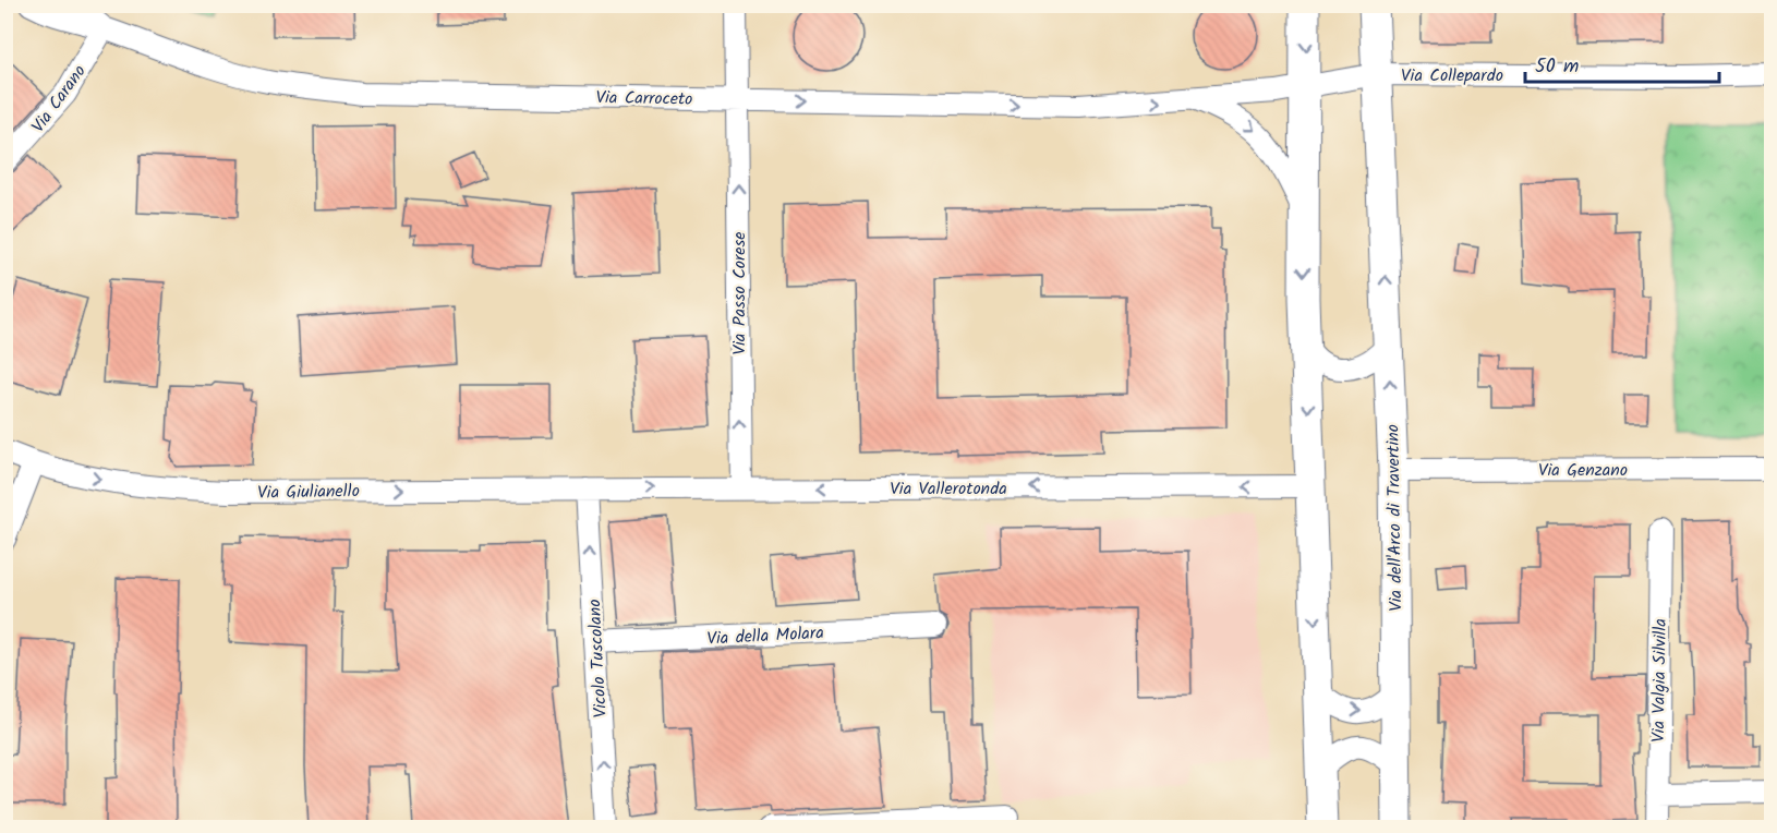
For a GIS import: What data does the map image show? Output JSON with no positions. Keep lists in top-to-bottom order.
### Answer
{
  "streets": {
    "main road": ["Via dell'Arco di Travertino"],
    "street": [
      "Via Collepardo",
      "Via Carroceto",
      "Via Carano",
      "Via Passo Corese",
      "Via Genzano",
      "Via Vallerotonda",
      "Via Giulianello",
      "Via della Molara",
      "Vicolo Tuscolano",
      "Via Valgia Silvilla"
    ]
  },
  "crossings": [
    ["Via Collepardo", "Via dell'Arco di Travertino"],
    ["Via Carroceto", "Via Carano"],
    ["Via Carroceto", "Via Passo Corese"],
    ["Via Passo Corese", "Via Vallerotonda"],
    ["Via Genzano", "Via dell'Arco di Travertino"],
    ["Via Vallerotonda", "Via Giulianello"],
    ["Via Vallerotonda", "Vicolo Tuscolano"],
    ["Via Giulianello", "Vicolo Tuscolano"],
    ["Via della Molara", "Vicolo Tuscolano"]
  ],
  "one_way": [
    "Via Carroceto",
    "Via Passo Corese",
    "Via Giulianello",
    "Vicolo Tuscolano"
  ],
  "scale_bar": "50 m"
}
